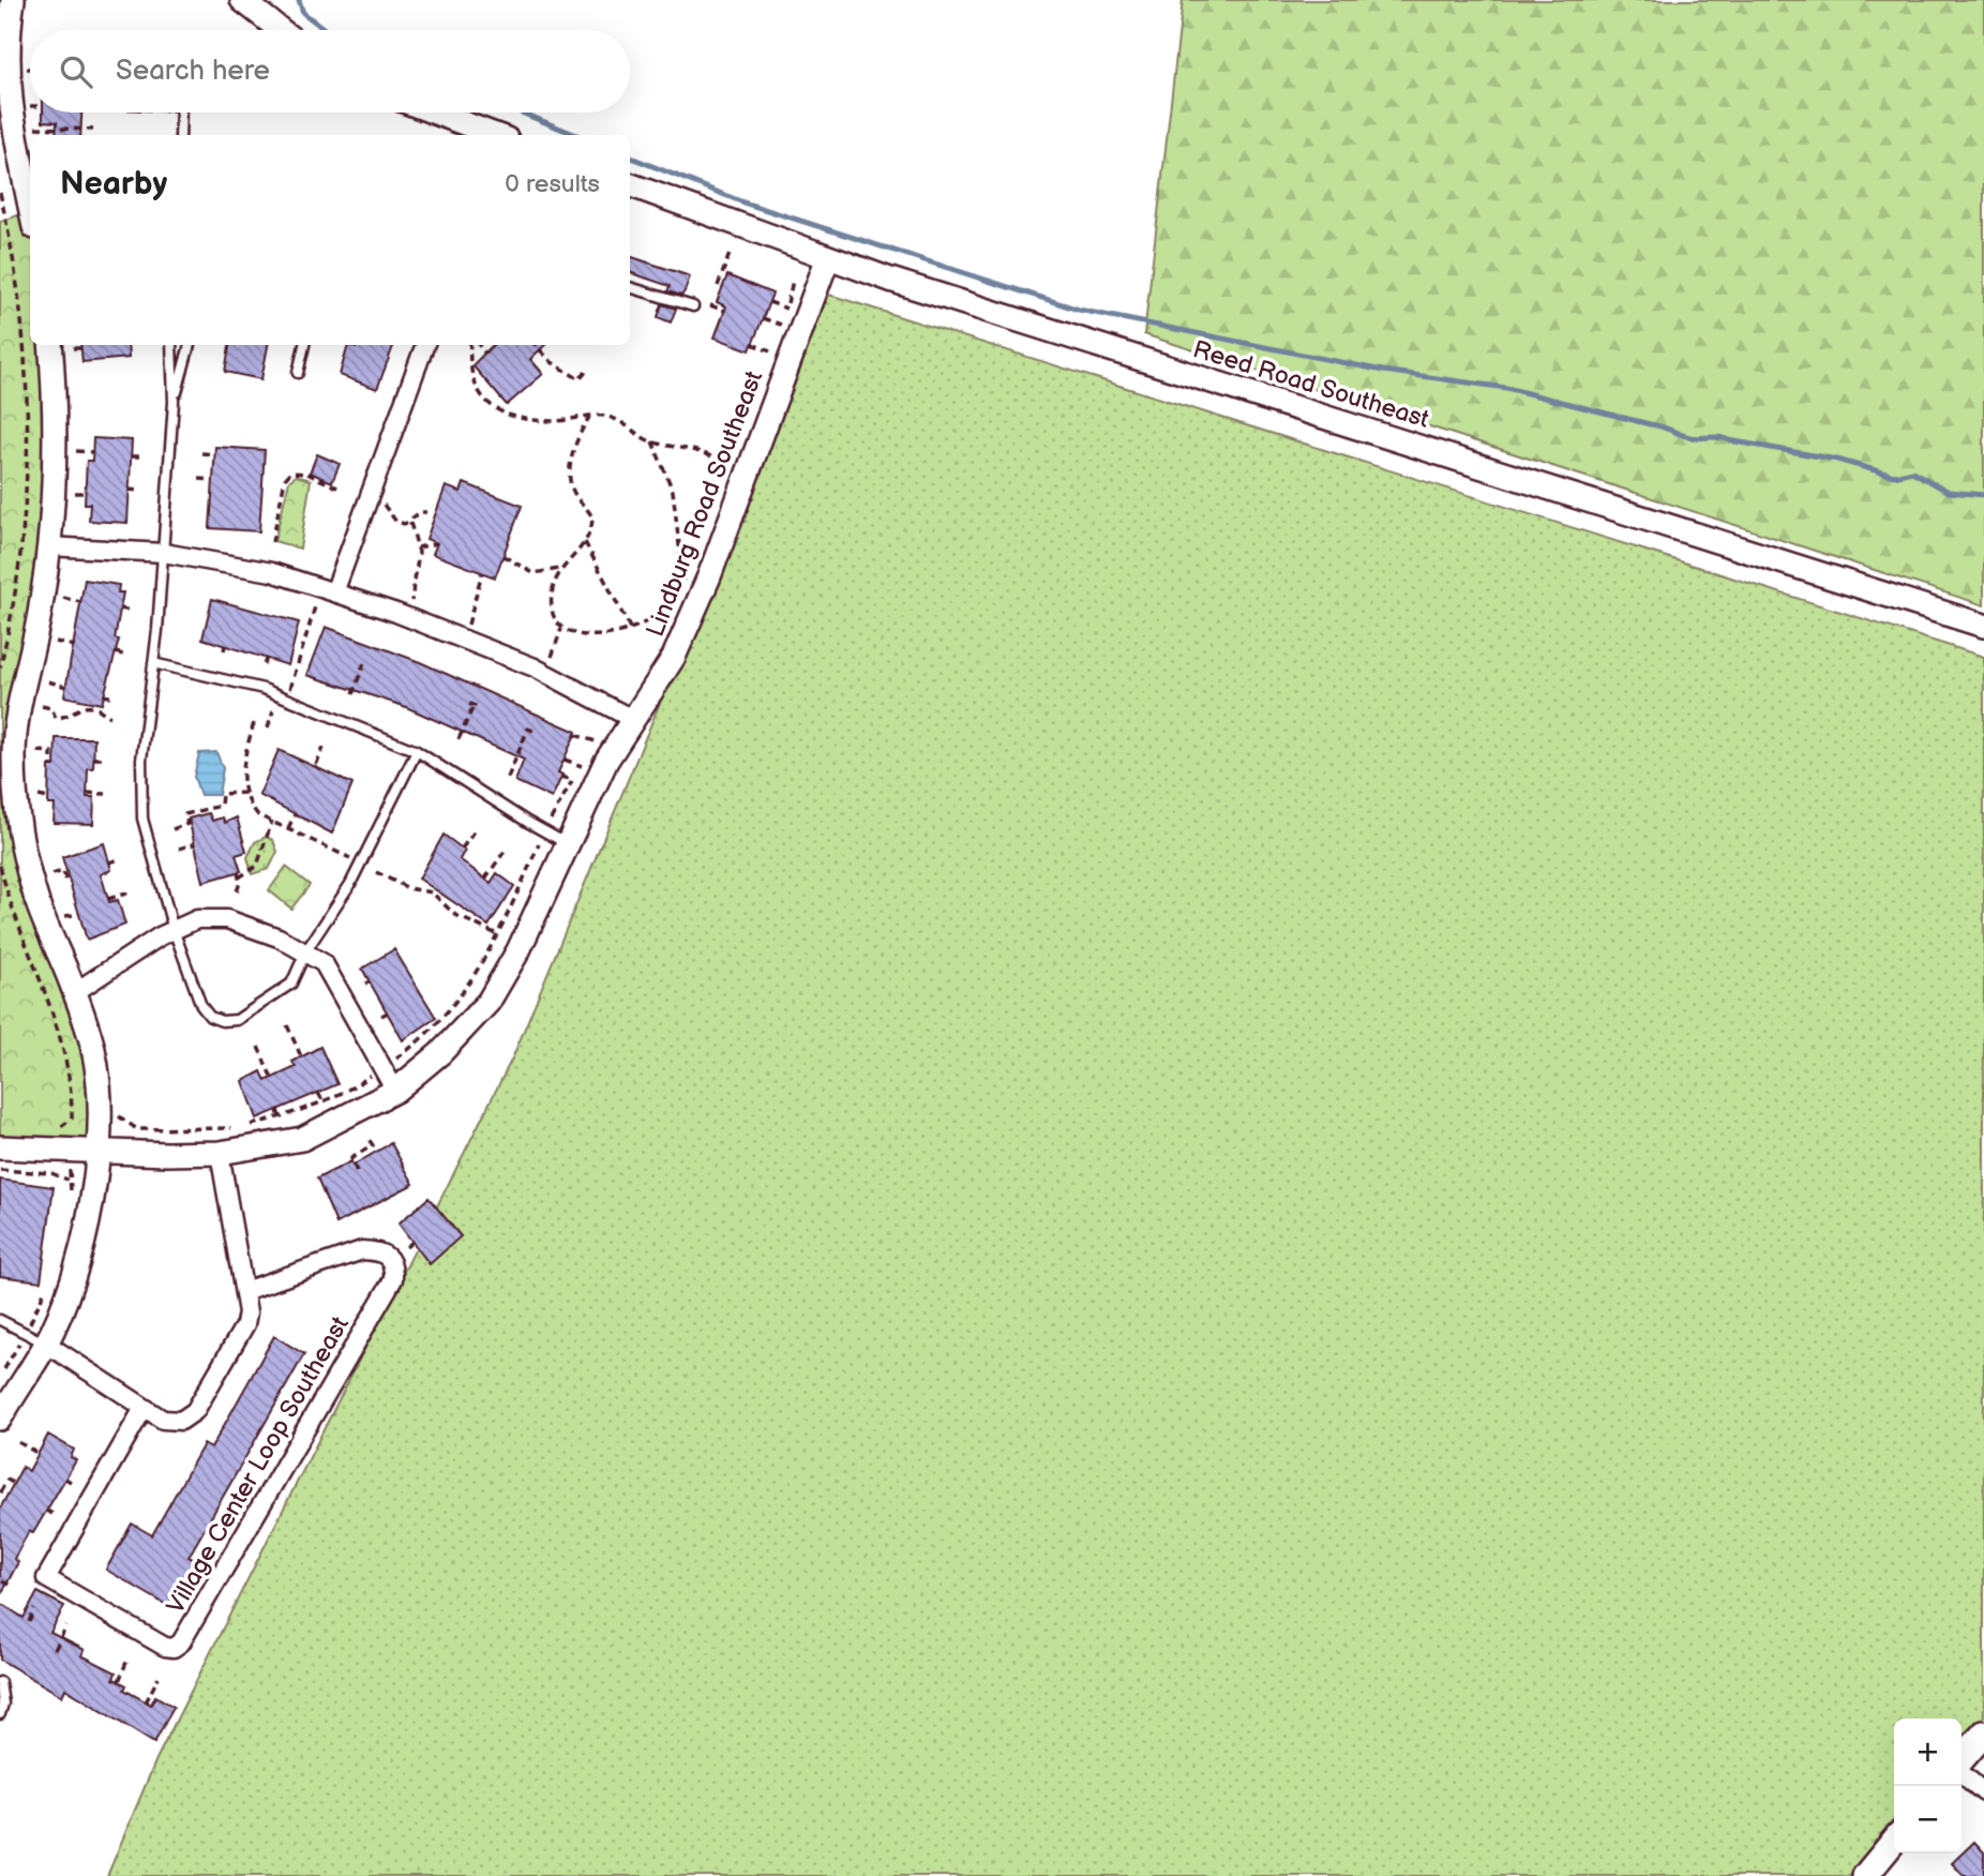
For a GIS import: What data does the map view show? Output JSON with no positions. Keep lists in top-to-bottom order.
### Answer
{
  "streets": {
    "street": ["Reed Road Southeast", "Lindburg Road Southeast", "Village Center Loop Southeast"]
  },
  "crossings": [
    ["Reed Road Southeast", "Lindburg Road Southeast"]
  ],
  "page": {
    "search": "Search here",
    "heading": ["Nearby", "0 results"],
    "map_buttons": ["+", "−"]
  }
}
